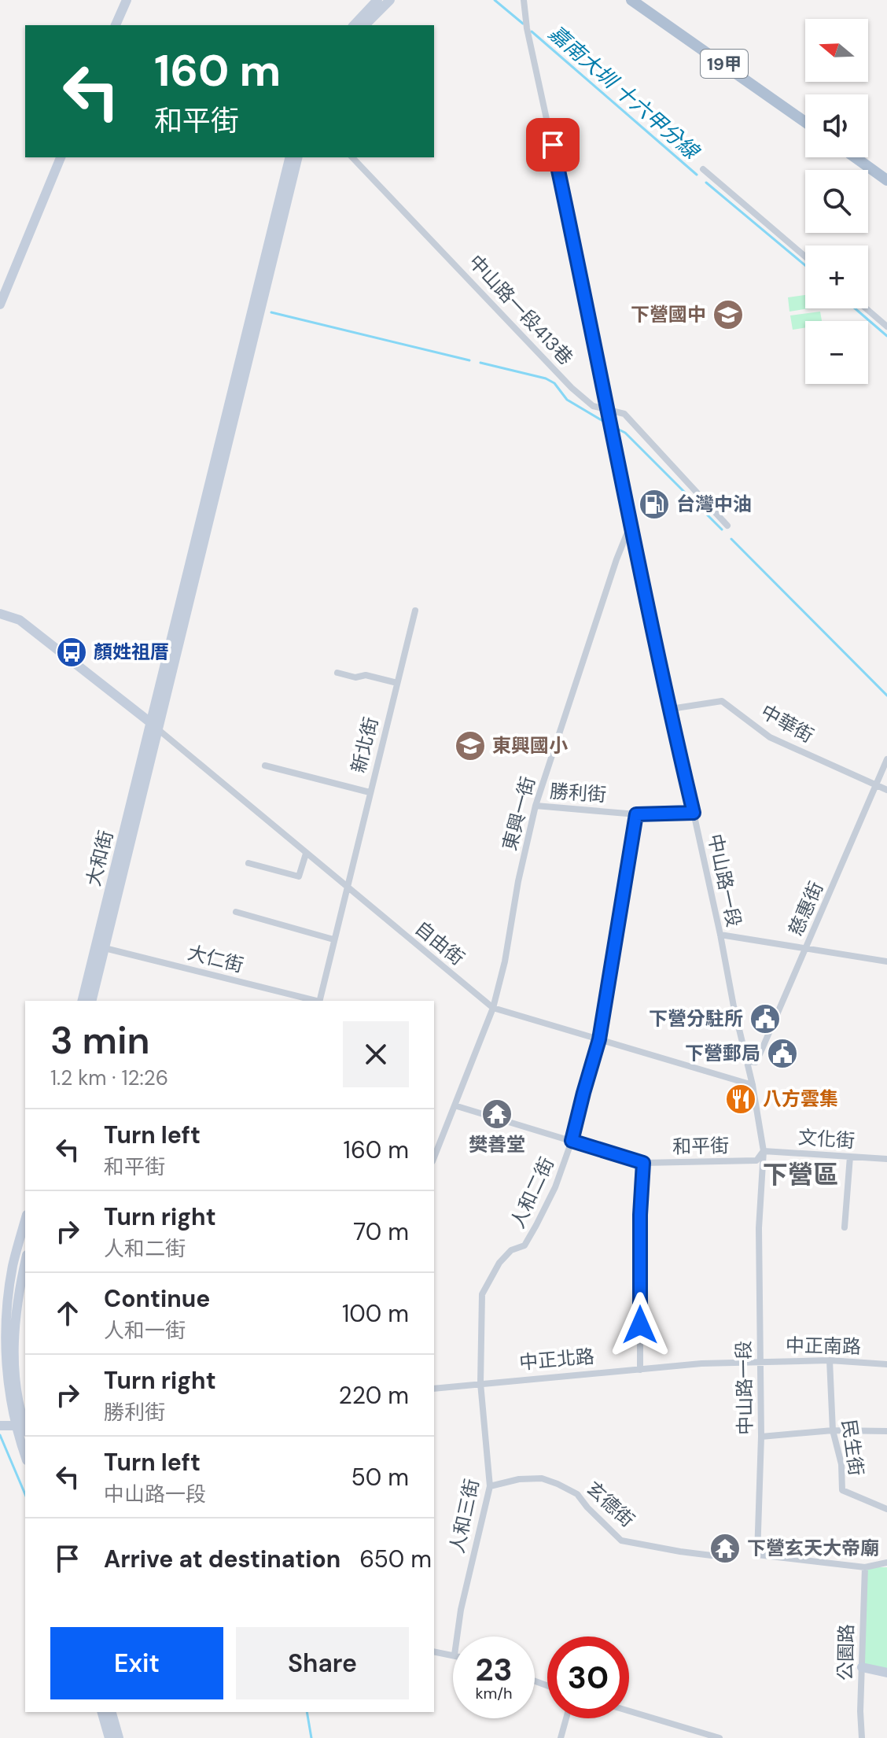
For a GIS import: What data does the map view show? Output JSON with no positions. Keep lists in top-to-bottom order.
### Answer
{
  "streets": {
    "main road": ["19甲", "大和街"],
    "street": [
      "中山路一段413巷",
      "中華街",
      "新北街",
      "勝利街",
      "東興一街",
      "中山路一段",
      "慈惠街",
      "自由街",
      "大仁街",
      "文化街",
      "和平街",
      "人和二街",
      "中正南路",
      "中正北路",
      "民生街",
      "玄德街",
      "人和三街",
      "公園路"
    ]
  },
  "crossings": [
    ["中山路一段413巷", "中山路一段"],
    ["中華街", "中山路一段"],
    ["中華街", "慈惠街"],
    ["新北街", "自由街"],
    ["勝利街", "東興一街"],
    ["勝利街", "中山路一段"],
    ["勝利街", "人和二街"],
    ["東興一街", "中山路一段"],
    ["東興一街", "自由街"],
    ["東興一街", "和平街"],
    ["大和街", "自由街"],
    ["大和街", "大仁街"],
    ["中山路一段", "慈惠街"],
    ["中山路一段", "自由街"],
    ["中山路一段", "文化街"],
    ["中山路一段", "和平街"],
    ["中山路一段", "中正南路"],
    ["中山路一段", "中正北路"],
    ["中山路一段", "公園路"],
    ["自由街", "人和二街"],
    ["文化街", "和平街"],
    ["和平街", "人和二街"],
    ["人和二街", "中正北路"],
    ["人和二街", "人和三街"],
    ["中正南路", "中正北路"],
    ["中正南路", "民生街"],
    ["中正北路", "人和三街"],
    ["玄德街", "人和三街"]
  ],
  "districts": ["下營區"],
  "water": ["嘉南大圳 十六甲分線"],
  "places": {
    "school or university": ["下營國中", "東興國小"],
    "fuel station": ["台灣中油"],
    "bus stop": ["顏姓祖厝"],
    "public building": ["下營分駐所", "下營郵局"],
    "restaurant": ["八方雲集"],
    "temple": ["樊善堂", "下營玄天大帝廟"]
  },
  "north": "left",
  "page": {
    "map_buttons": ["+", "−"],
    "turn": ["160 m", "和平街"],
    "heading": ["3 min", "1.2 km · 12:26"],
    "list": [
      {
        "name": "Turn left",
        "note": "和平街",
        "value": "160 m"
      },
      {
        "name": "Turn right",
        "note": "人和二街",
        "value": "70 m"
      },
      {
        "name": "Continue",
        "note": "人和一街",
        "value": "100 m"
      },
      {
        "name": "Turn right",
        "note": "勝利街",
        "value": "220 m"
      },
      {
        "name": "Turn left",
        "note": "中山路一段",
        "value": "50 m"
      },
      {
        "name": "Arrive at destination",
        "value": "650 m"
      }
    ],
    "buttons": ["Exit", "Share"],
    "speed": "23 km/h",
    "limit": "30"
  }
}
